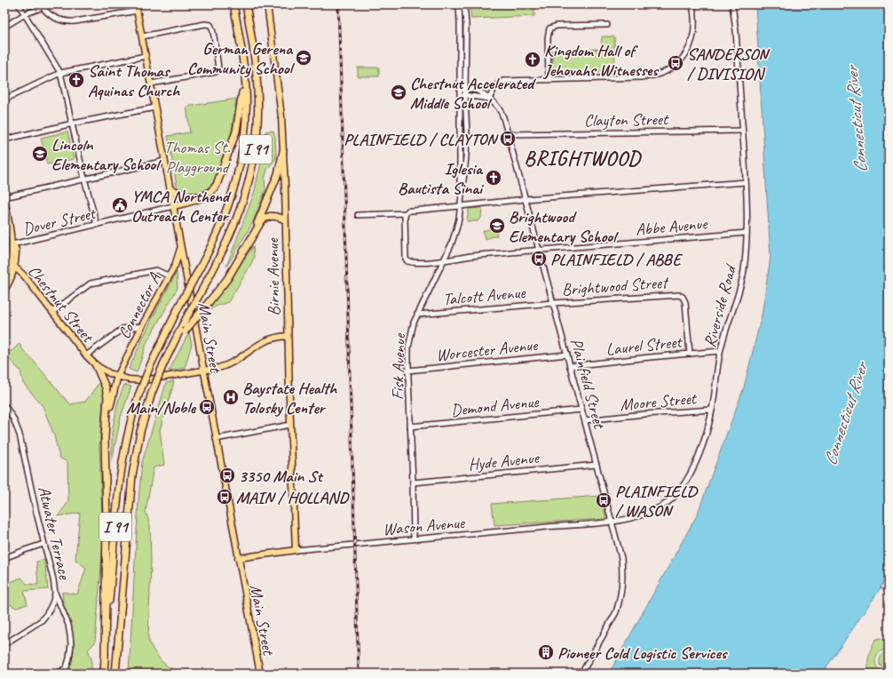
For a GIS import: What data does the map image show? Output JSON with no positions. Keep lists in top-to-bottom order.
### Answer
{
  "streets": {
    "highway": ["I 91"],
    "main road": [
      "Birnie Avenue",
      "Chestnut Street",
      "Connector A",
      "Main Street",
      "Wason Avenue"
    ],
    "street": [
      "Clayton Street",
      "Dover Street",
      "Abbe Avenue",
      "Brightwood Street",
      "Talcott Avenue",
      "Riverside Road",
      "Laurel Street",
      "Worcester Avenue",
      "Fisk Avenue",
      "Plainfield Street",
      "Moore Street",
      "Demond Avenue",
      "Hyde Avenue",
      "Atwater Terrace"
    ]
  },
  "crossings": [
    ["Clayton Street", "Riverside Road"],
    ["Clayton Street", "Plainfield Street"],
    ["Dover Street", "Chestnut Street"],
    ["Dover Street", "Main Street"],
    ["Abbe Avenue", "Riverside Road"],
    ["Abbe Avenue", "Fisk Avenue"],
    ["Abbe Avenue", "Plainfield Street"],
    ["Birnie Avenue", "Chestnut Street"],
    ["Birnie Avenue", "Wason Avenue"],
    ["Brightwood Street", "Talcott Avenue"],
    ["Brightwood Street", "Laurel Street"],
    ["Brightwood Street", "Plainfield Street"],
    ["Talcott Avenue", "Fisk Avenue"],
    ["Talcott Avenue", "Plainfield Street"],
    ["Chestnut Street", "Connector A"],
    ["Chestnut Street", "Main Street"],
    ["Connector A", "Main Street"],
    ["Riverside Road", "Laurel Street"],
    ["Riverside Road", "Plainfield Street"],
    ["Riverside Road", "Moore Street"],
    ["Riverside Road", "Wason Avenue"],
    ["Main Street", "Wason Avenue"],
    ["Laurel Street", "Plainfield Street"],
    ["Worcester Avenue", "Fisk Avenue"],
    ["Worcester Avenue", "Plainfield Street"],
    ["Fisk Avenue", "Demond Avenue"],
    ["Fisk Avenue", "Hyde Avenue"],
    ["Fisk Avenue", "Wason Avenue"],
    ["Plainfield Street", "Moore Street"],
    ["Plainfield Street", "Demond Avenue"],
    ["Plainfield Street", "Hyde Avenue"],
    ["Plainfield Street", "Wason Avenue"]
  ],
  "districts": ["BRIGHTWOOD"],
  "water": ["Connecticut River"],
  "parks": ["Thomas St. Playground"],
  "places": {
    "school or university": [
      "German Gerena Community School",
      "Chestnut Accelerated Middle School",
      "Lincoln Elementary School",
      "Brightwood Elementary School"
    ],
    "church": ["Kingdom Hall of Jehovahs Witnesses", "Saint Thomas Aquinas Church", "Iglesia Bautista Sinai"],
    "bus stop": [
      "SANDERSON / DIVISION",
      "PLAINFIELD / CLAYTON",
      "PLAINFIELD / ABBE",
      "Main/Noble",
      "3350 Main St",
      "MAIN / HOLLAND",
      "PLAINFIELD / WASON"
    ],
    "public building": ["YMCA Northend Outreach Center"],
    "hospital": ["Baystate Health Tolosky Center"],
    "building": ["Pioneer Cold Logistic Services"]
  }
}
